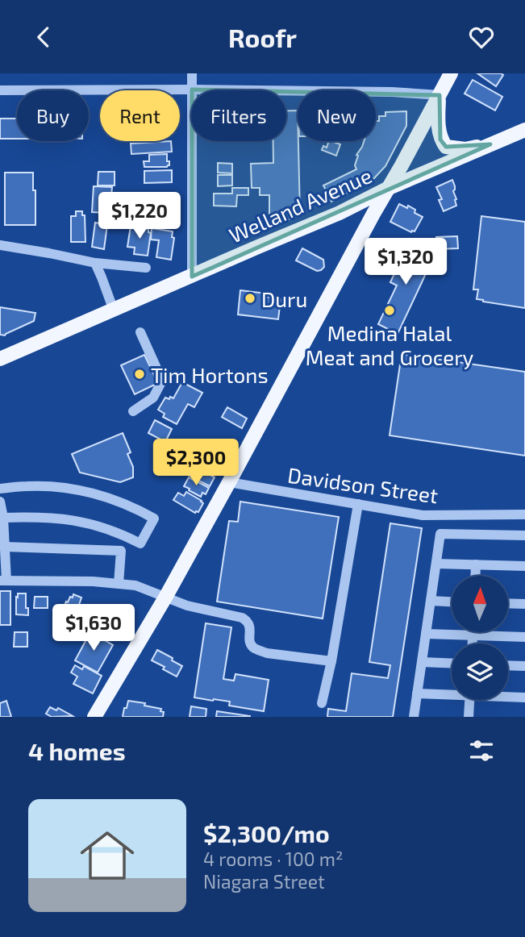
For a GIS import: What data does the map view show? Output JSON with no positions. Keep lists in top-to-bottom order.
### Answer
{
  "streets": {
    "main road": ["Welland Avenue"],
    "street": ["Davidson Street"]
  },
  "places": ["Duru", "Medina Halal Meat and Grocery", "Tim Hortons"],
  "north": "top",
  "page": {
    "header": "Roofr",
    "chip": [
      "Buy",
      "Rent",
      "Filters",
      "New"
    ],
    "price": [
      "$1,220",
      "$1,320",
      "$2,300",
      "$1,630"
    ],
    "heading": "4 homes",
    "list": [
      {
        "name": "$2,300/mo",
        "note": "4 rooms · 100 m² · Niagara Street"
      }
    ]
  }
}
